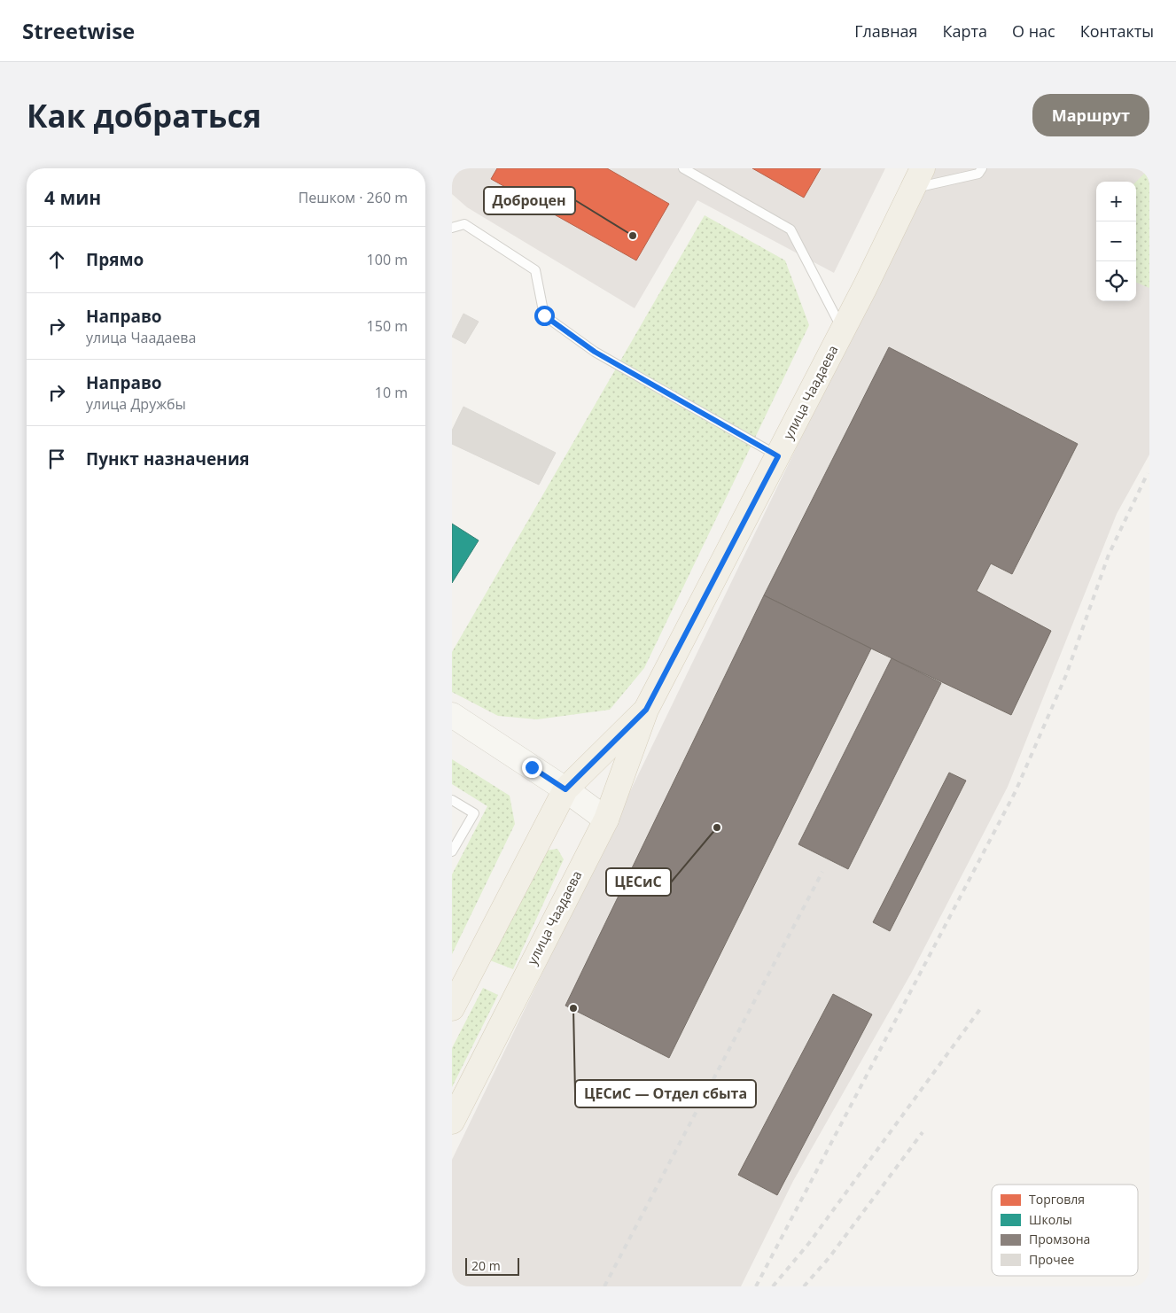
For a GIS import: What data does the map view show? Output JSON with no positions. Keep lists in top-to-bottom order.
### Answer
{
  "streets": {
    "main road": ["улица Чаадаева"]
  },
  "places": ["Доброцен", "ЦЕСиС", "ЦЕСиС — Отдел сбыта"],
  "legend": [
    "Торговля",
    "Школы",
    "Промзона",
    "Прочее"
  ],
  "scale_bar": "20 m",
  "page": {
    "header": "Streetwise",
    "nav": [
      "Главная",
      "Карта",
      "О нас",
      "Контакты"
    ],
    "buttons": "Маршрут",
    "title": "Как добраться",
    "heading": ["4 мин", "Пешком · 260 m"],
    "map_buttons": ["+", "−"],
    "list": [
      ["Прямо", "100 m"],
      ["Направо", "улица Чаадаева", "150 m"],
      ["Направо", "улица Дружбы", "10 m"],
      "Пункт назначения"
    ],
    "scale": "20 m"
  }
}
